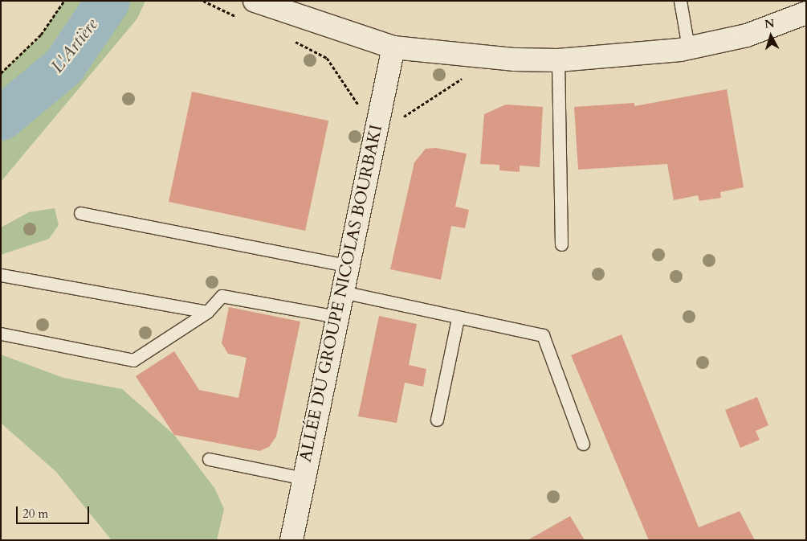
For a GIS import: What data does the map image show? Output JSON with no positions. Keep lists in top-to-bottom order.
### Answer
{
  "streets": {
    "street": ["ALLÉE DU GROUPE NICOLAS BOURBAKI"]
  },
  "water": ["L'Artière"],
  "scale_bar": "20 m",
  "north": "top"
}
